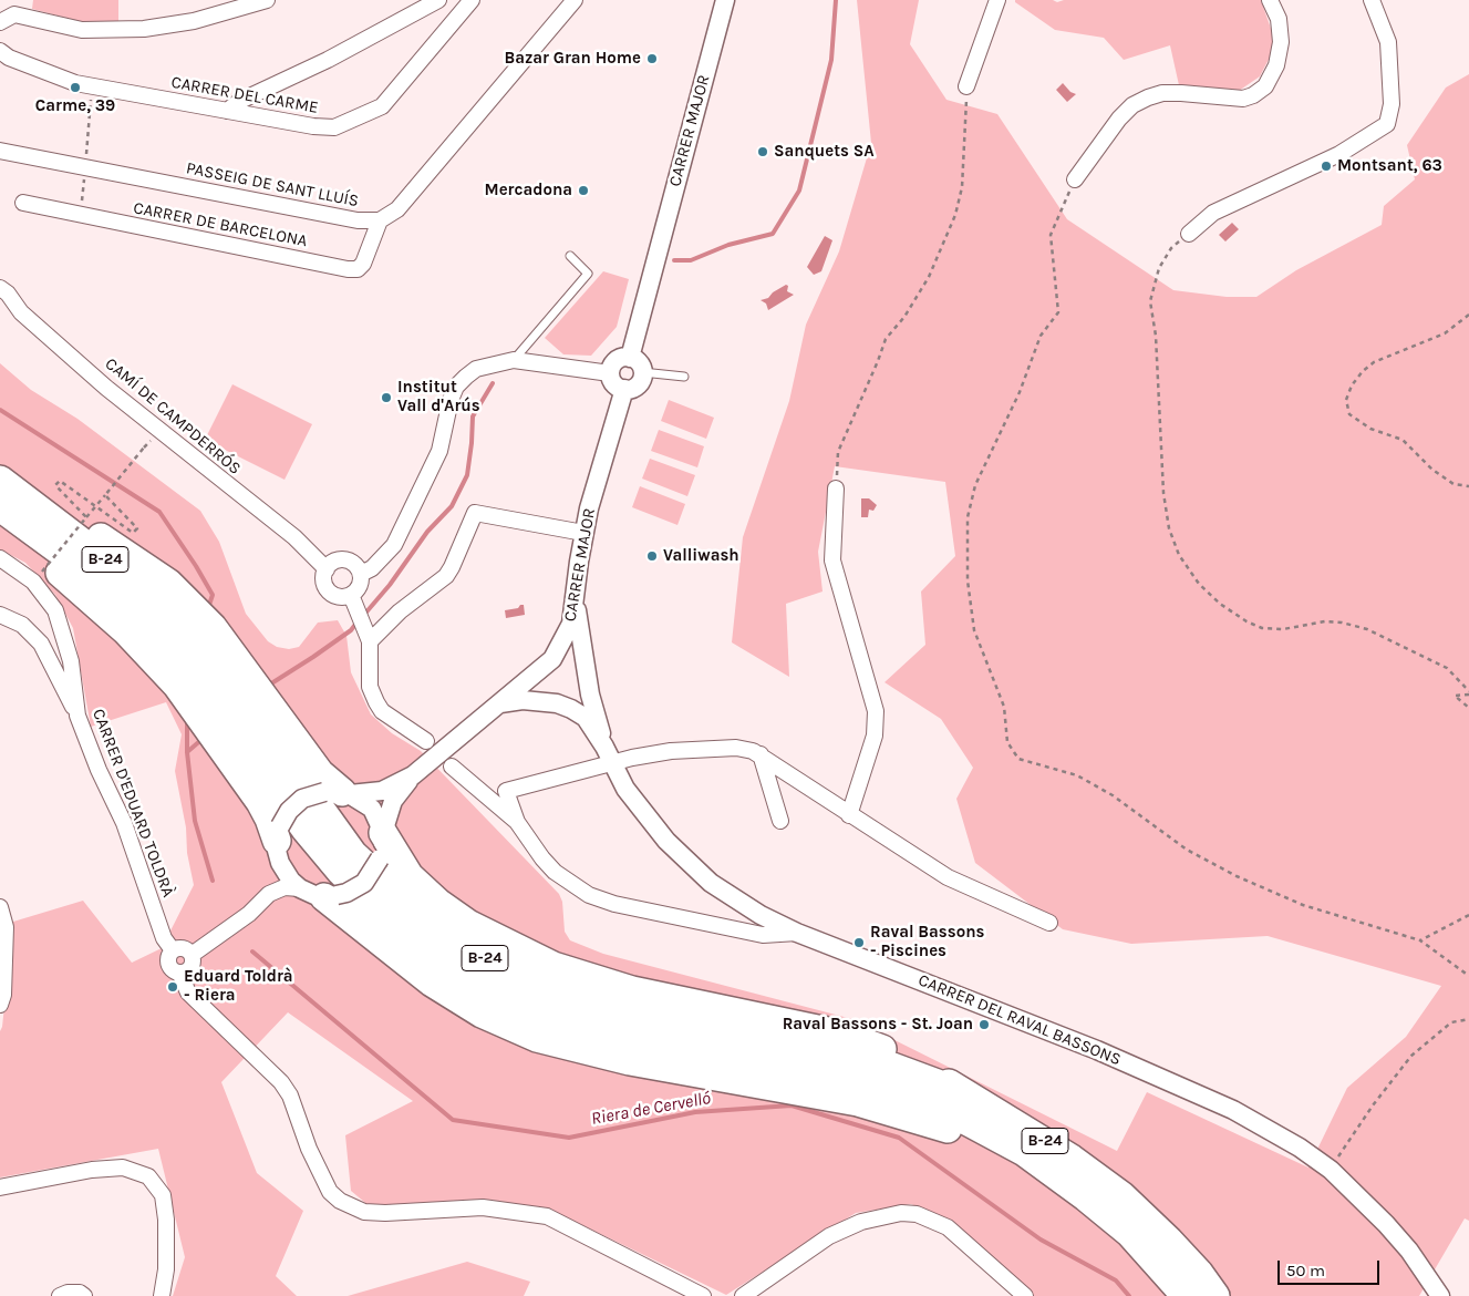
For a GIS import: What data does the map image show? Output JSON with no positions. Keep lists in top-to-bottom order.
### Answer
{
  "streets": {
    "highway": ["B-24"],
    "street": [
      "CARRER DEL CARME",
      "CARRER MAJOR",
      "PASSEIG DE SANT LLUÍS",
      "CARRER DE BARCELONA",
      "CAMÍ DE CAMPDERRÓS",
      "CARRER D'EDUARD TOLDRÀ",
      "CARRER DEL RAVAL BASSONS"
    ]
  },
  "crossings": [
    ["PASSEIG DE SANT LLUÍS", "CARRER DE BARCELONA"]
  ],
  "water": ["Riera de Cervelló"],
  "places": [
    "Bazar Gran Home",
    "Carme, 39",
    "Sanquets SA",
    "Montsant, 63",
    "Mercadona",
    "Institut Vall d'Arús",
    "Valliwash",
    "Raval Bassons - Piscines",
    "Eduard Toldrà - Riera",
    "Raval Bassons - St. Joan"
  ],
  "scale_bar": "50 m"
}
